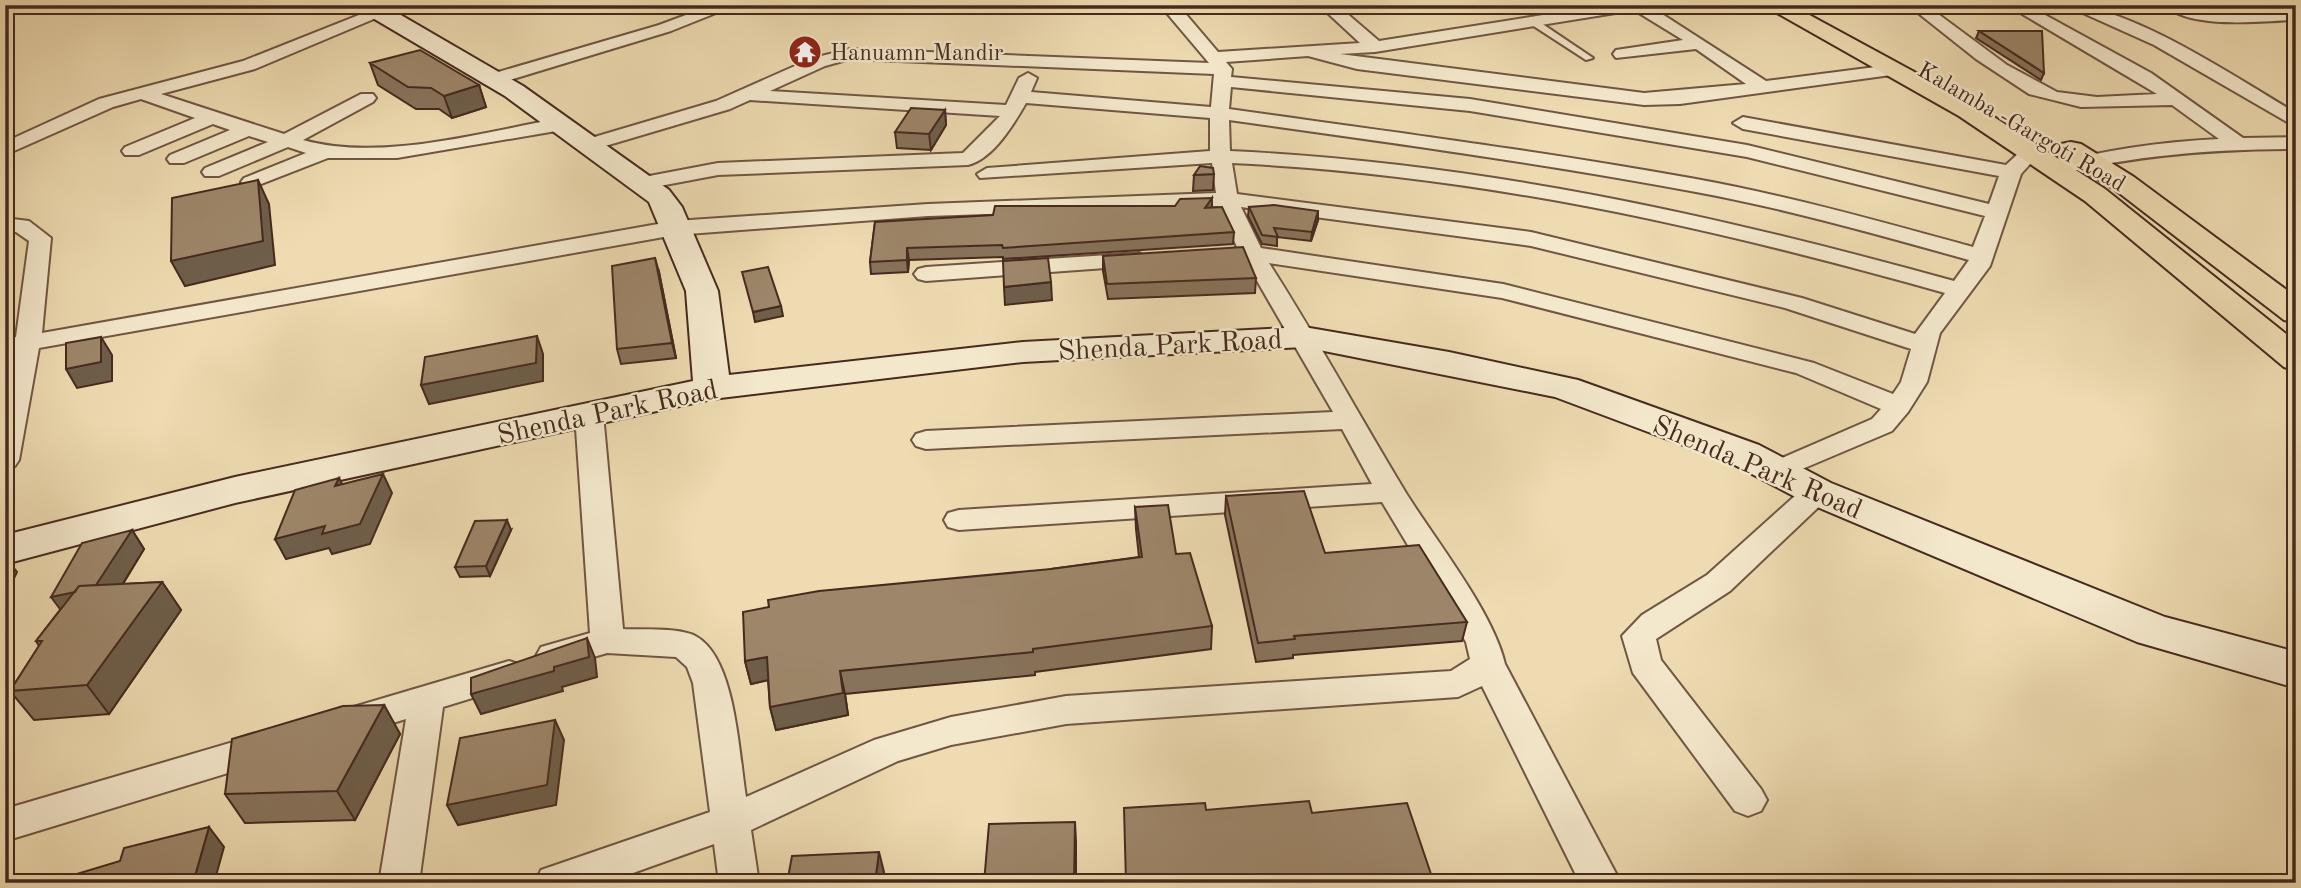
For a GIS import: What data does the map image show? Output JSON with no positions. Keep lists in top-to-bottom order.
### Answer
{
  "streets": {
    "main road": ["Kalamba -Gargoti Road", "Shenda Park Road"]
  },
  "places": {
    "temple": ["Hanuamn Mandir"]
  }
}
